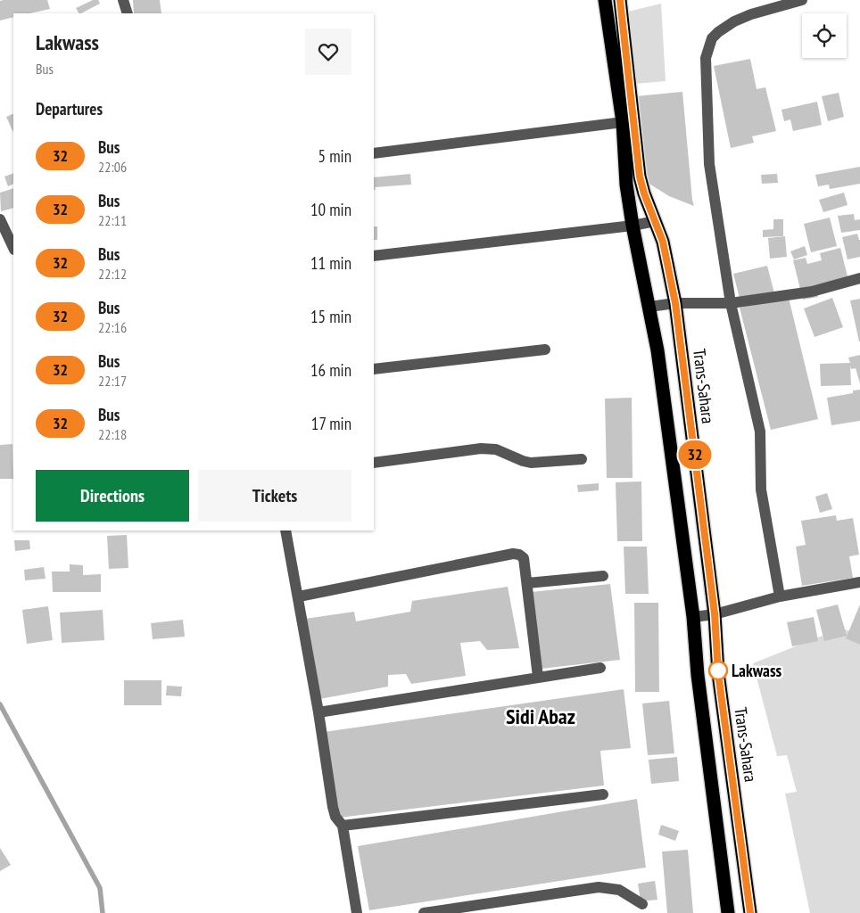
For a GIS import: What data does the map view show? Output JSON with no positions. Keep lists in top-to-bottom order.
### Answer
{
  "streets": {
    "highway": ["Trans-Sahara"]
  },
  "districts": ["Sidi Abaz"],
  "places": ["Lakwass"],
  "lines": ["bus line 32"],
  "page": {
    "on_map": "32",
    "heading": [
      ["Lakwass", "Bus"],
      "Departures"
    ],
    "list": [
      {
        "mark": "32",
        "name": "Bus",
        "note": "22:06",
        "value": "5 min"
      },
      {
        "mark": "32",
        "name": "Bus",
        "note": "22:11",
        "value": "10 min"
      },
      {
        "mark": "32",
        "name": "Bus",
        "note": "22:12",
        "value": "11 min"
      },
      {
        "mark": "32",
        "name": "Bus",
        "note": "22:16",
        "value": "15 min"
      },
      {
        "mark": "32",
        "name": "Bus",
        "note": "22:17",
        "value": "16 min"
      },
      {
        "mark": "32",
        "name": "Bus",
        "note": "22:18",
        "value": "17 min"
      }
    ],
    "buttons": ["Directions", "Tickets"]
  }
}
